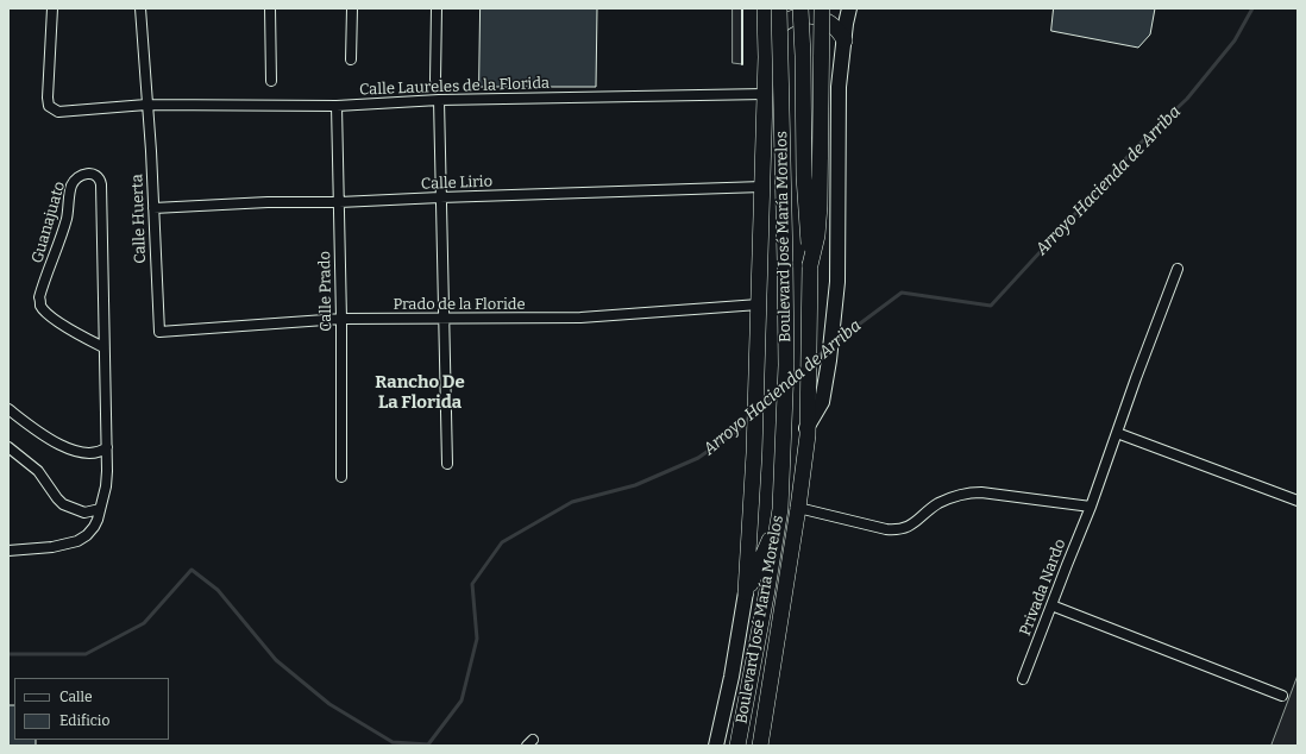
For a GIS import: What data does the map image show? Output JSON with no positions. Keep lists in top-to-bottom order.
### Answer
{
  "streets": {
    "main road": ["Boulevard José María Morelos"],
    "street": [
      "Calle Laureles de la Florida",
      "Calle Lirio",
      "Calle Huerta",
      "Guanajuato",
      "Calle Prado",
      "Prado de la Floride",
      "Privada Nardo"
    ]
  },
  "crossings": [
    ["Calle Laureles de la Florida", "Calle Huerta"],
    ["Calle Laureles de la Florida", "Calle Prado"],
    ["Calle Lirio", "Calle Huerta"],
    ["Calle Lirio", "Calle Prado"],
    ["Calle Huerta", "Prado de la Floride"],
    ["Calle Prado", "Prado de la Floride"]
  ],
  "districts": ["Rancho De La Florida"],
  "water": ["Arroyo Hacienda de Arriba"],
  "legend": ["Calle", "Edificio"]
}
